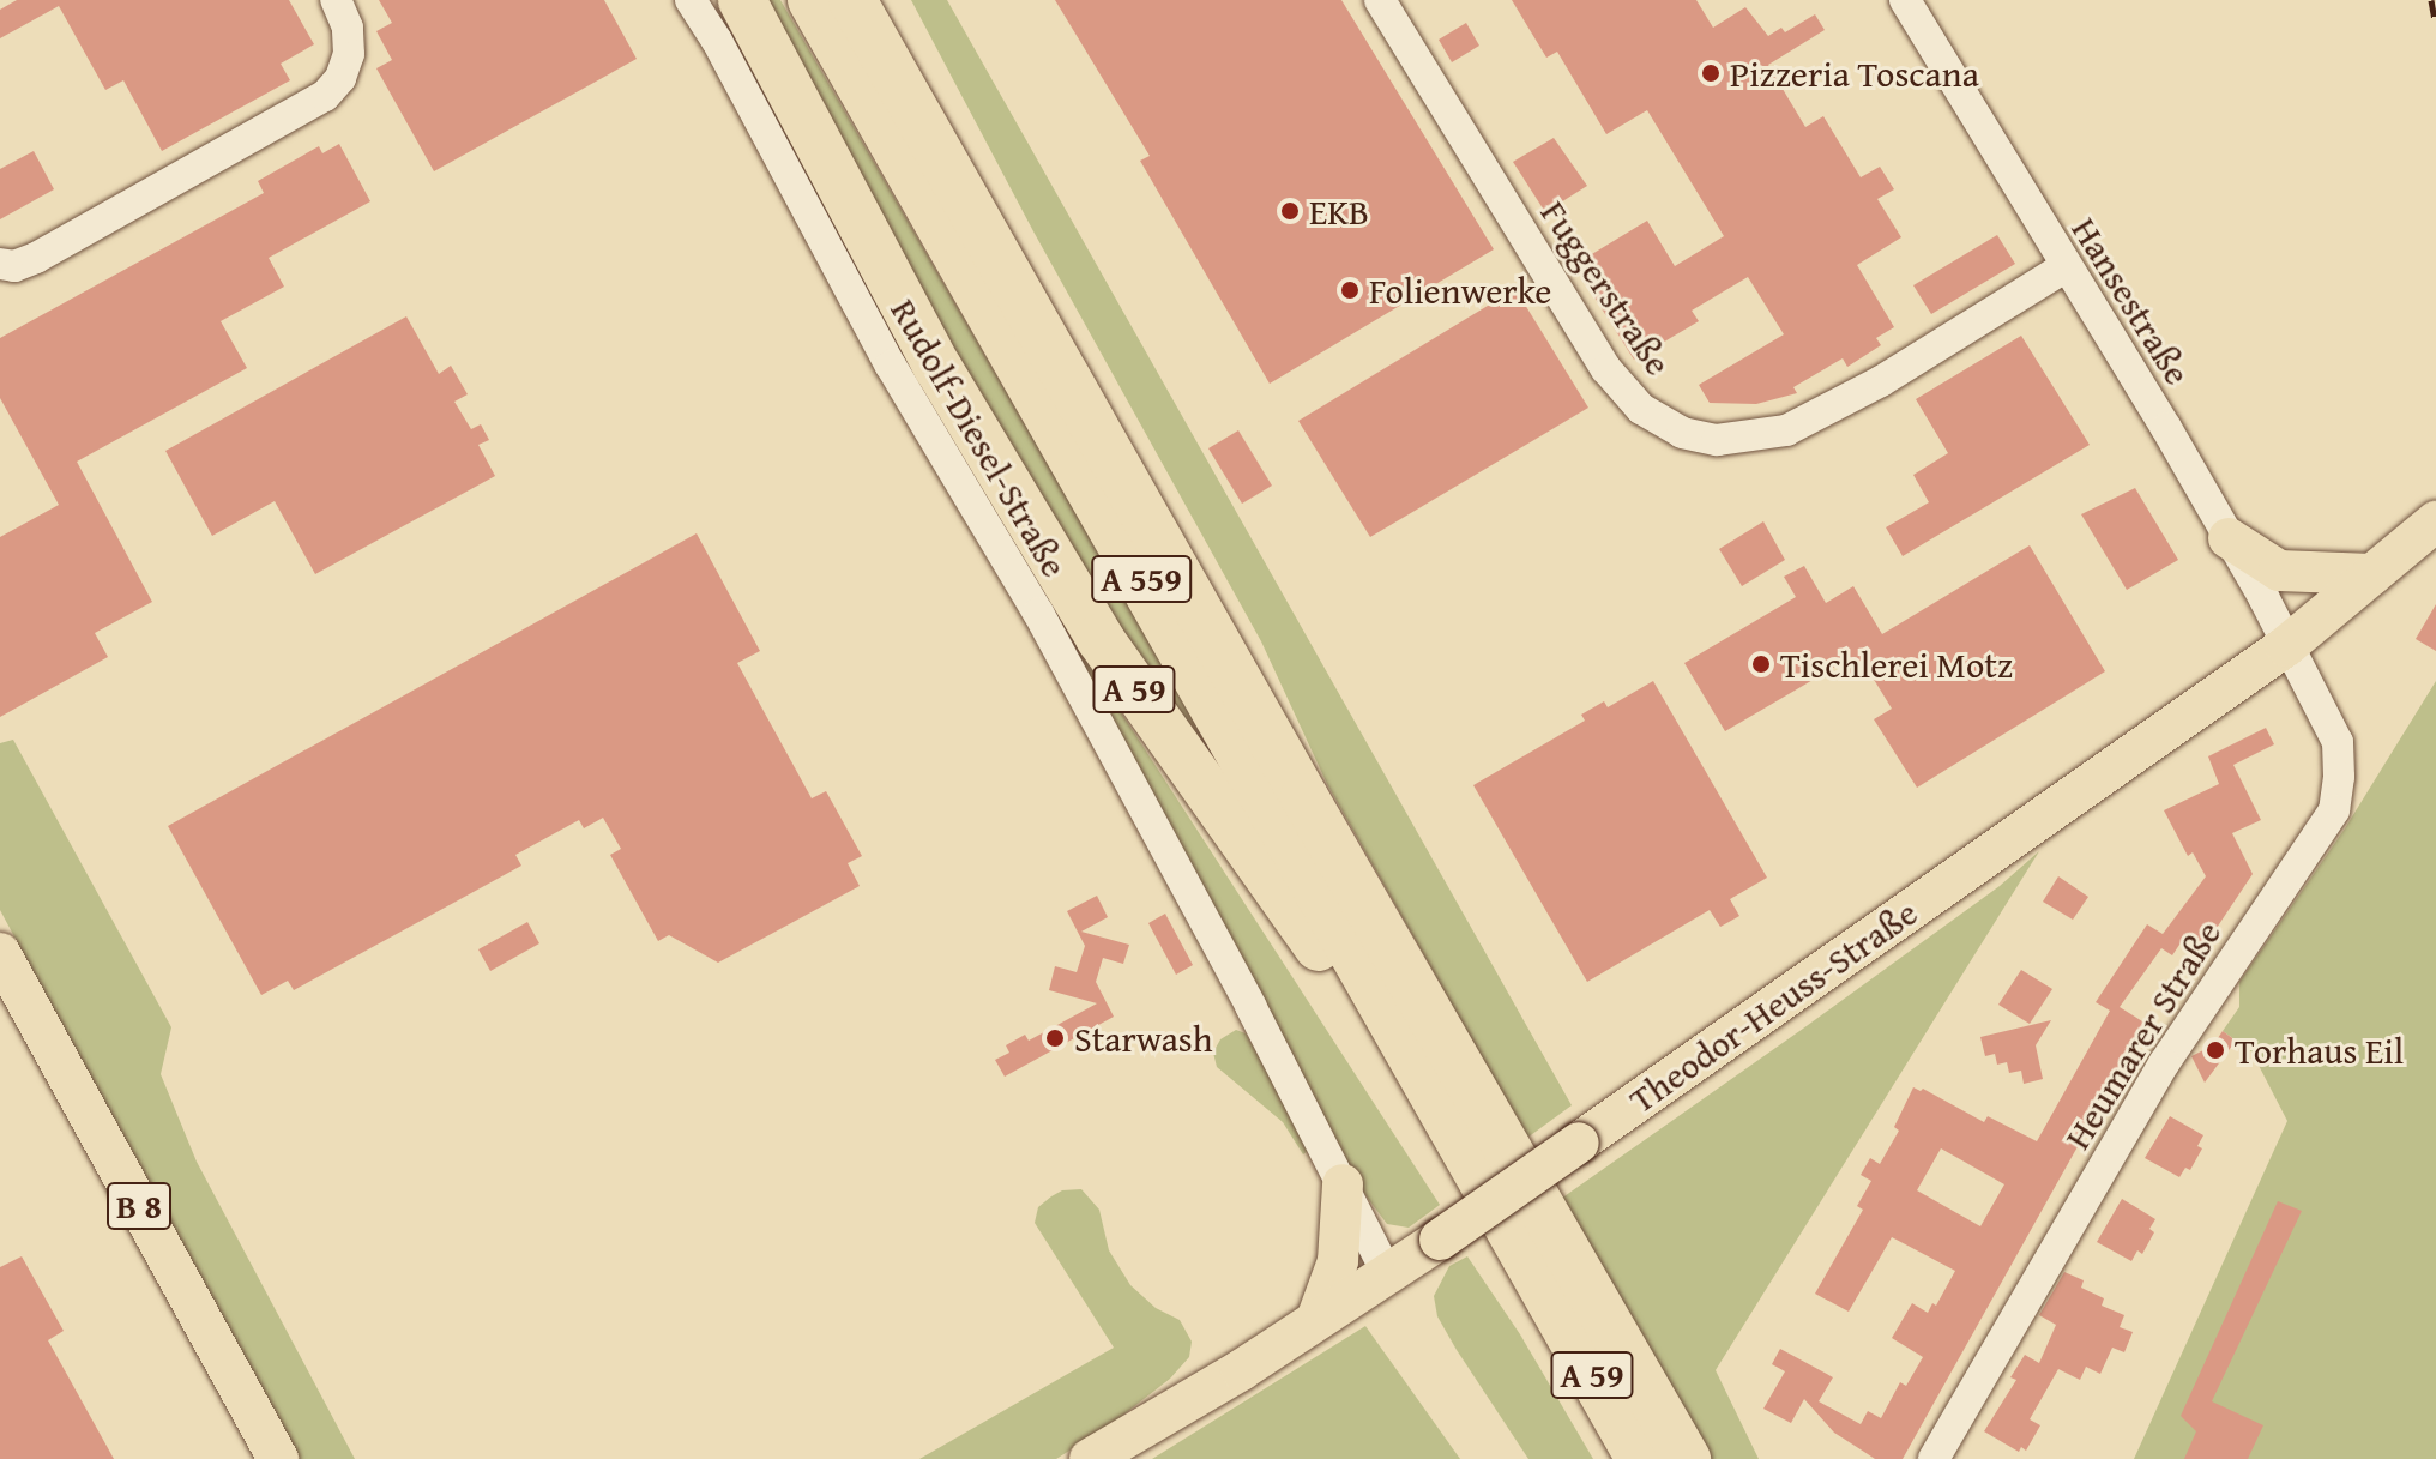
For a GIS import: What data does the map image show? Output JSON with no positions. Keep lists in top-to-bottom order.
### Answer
{
  "streets": {
    "highway": ["A 559", "A 59"],
    "main road": ["Theodor-Heuss-Straße", "B 8"],
    "street": [
      "Fuggerstraße",
      "Hansestraße",
      "Rudolf-Diesel-Straße",
      "Heumarer Straße"
    ]
  },
  "crossings": [
    ["Fuggerstraße", "Hansestraße"],
    ["Hansestraße", "Theodor-Heuss-Straße"],
    ["Hansestraße", "Heumarer Straße"],
    ["Rudolf-Diesel-Straße", "Theodor-Heuss-Straße"],
    ["A 559", "A 59"],
    ["Theodor-Heuss-Straße", "Heumarer Straße"]
  ],
  "places": [
    "Pizzeria Toscana",
    "EKB",
    "Folienwerke",
    "Tischlerei Motz",
    "Starwash",
    "Torhaus Eil"
  ]
}
